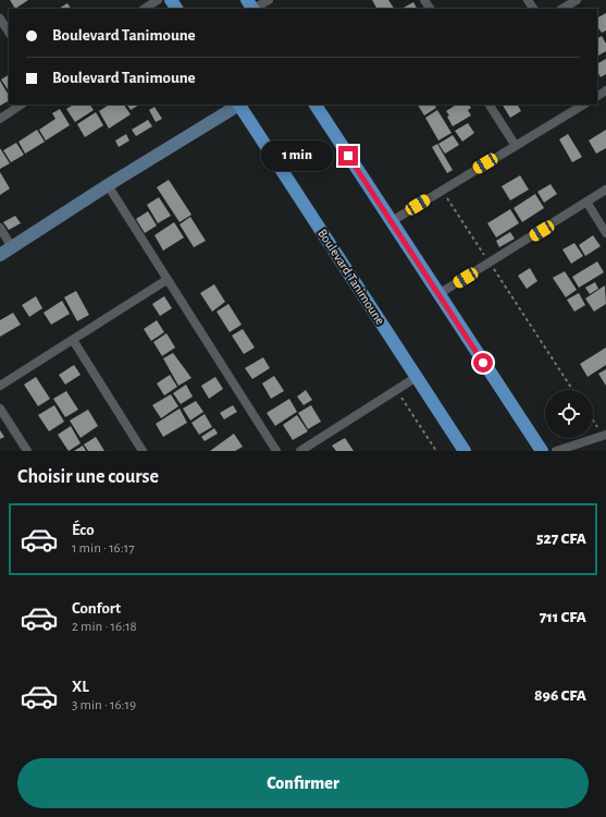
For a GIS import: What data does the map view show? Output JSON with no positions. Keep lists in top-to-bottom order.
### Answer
{
  "streets": {
    "main road": ["Boulevard Tanimoune"]
  },
  "page": {
    "banner": ["Boulevard Tanimoune", "Boulevard Tanimoune"],
    "bubble": "1 min",
    "heading": "Choisir une course",
    "list": [
      {
        "name": "Éco",
        "note": "1 min · 16:17",
        "value": "527 CFA"
      },
      {
        "name": "Confort",
        "note": "2 min · 16:18",
        "value": "711 CFA"
      },
      {
        "name": "XL",
        "note": "3 min · 16:19",
        "value": "896 CFA"
      }
    ],
    "buttons": "Confirmer"
  }
}
